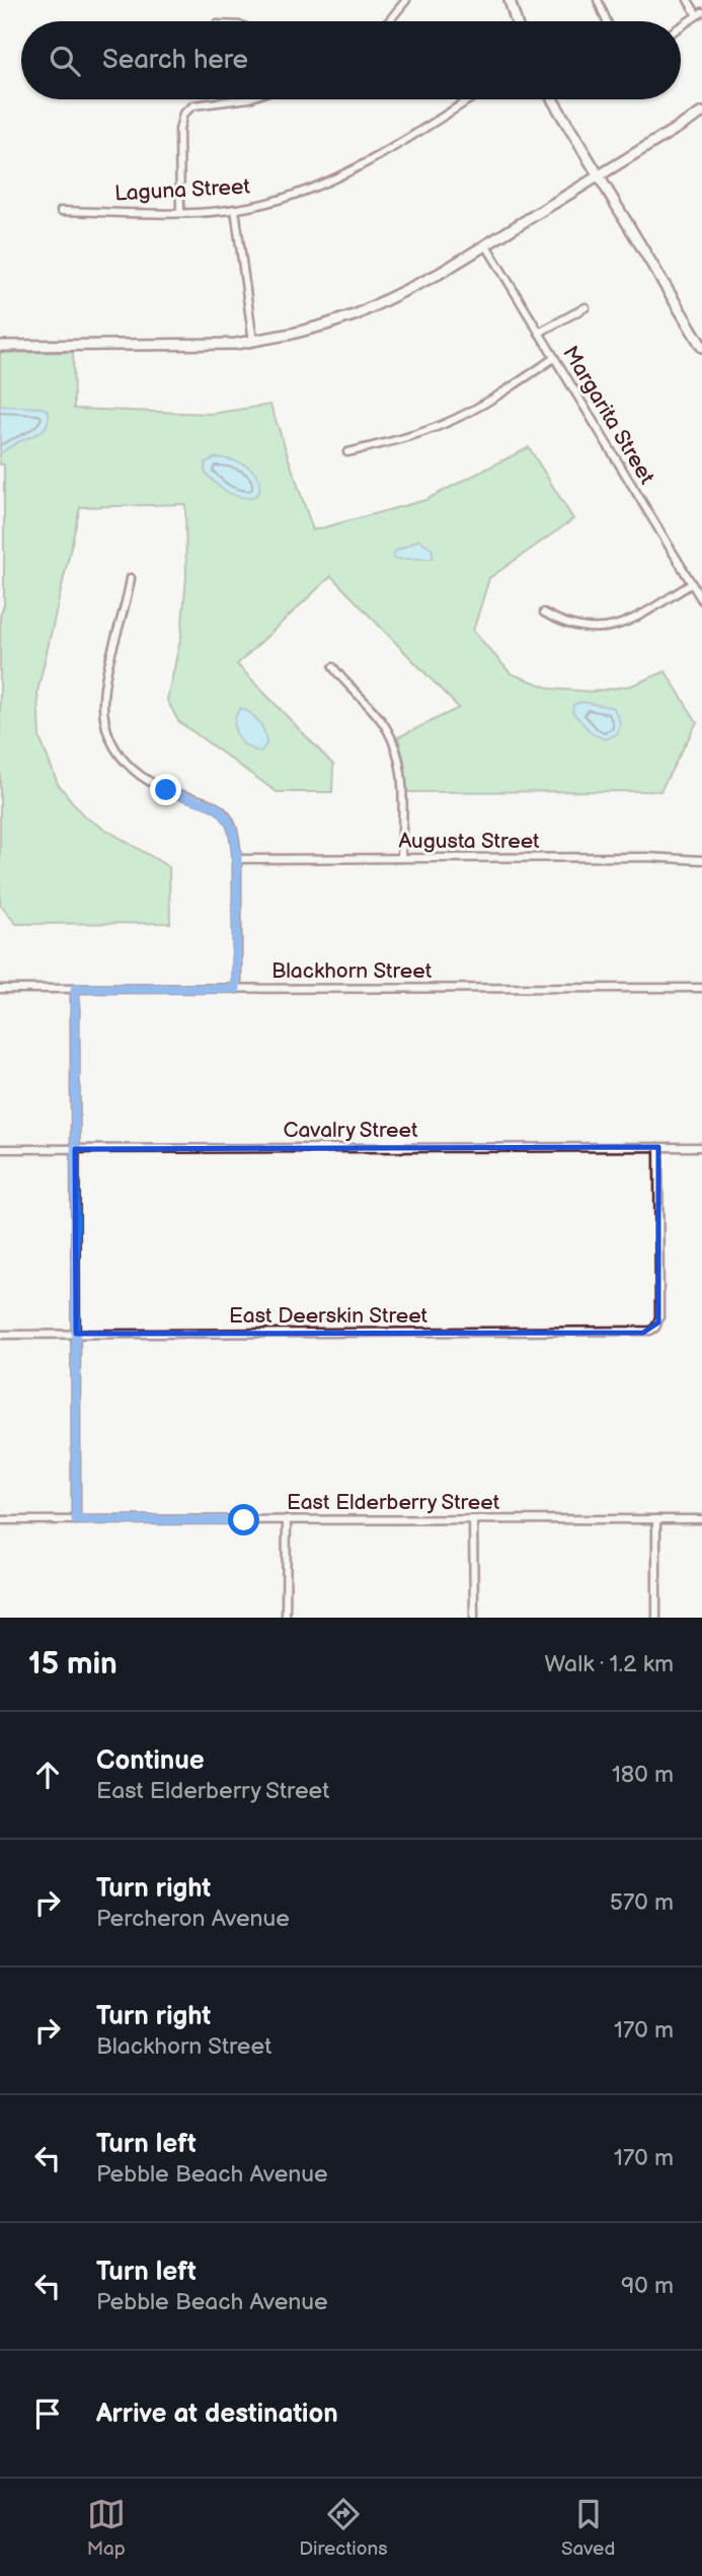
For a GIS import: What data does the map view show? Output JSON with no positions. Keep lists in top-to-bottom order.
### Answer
{
  "streets": {
    "street": [
      "Laguna Street",
      "Margarita Street",
      "Augusta Street",
      "Blackhorn Street",
      "Cavalry Street",
      "East Deerskin Street",
      "East Elderberry Street"
    ]
  },
  "crossings": [
    ["Cavalry Street", "East Deerskin Street"]
  ],
  "page": {
    "search": "Search here",
    "heading": ["15 min", "Walk · 1.2 km"],
    "list": [
      ["Continue", "East Elderberry Street", "180 m"],
      ["Turn right", "Percheron Avenue", "570 m"],
      ["Turn right", "Blackhorn Street", "170 m"],
      ["Turn left", "Pebble Beach Avenue", "170 m"],
      ["Turn left", "Pebble Beach Avenue", "90 m"],
      "Arrive at destination"
    ],
    "nav": ["Map", "Directions", "Saved"]
  }
}
